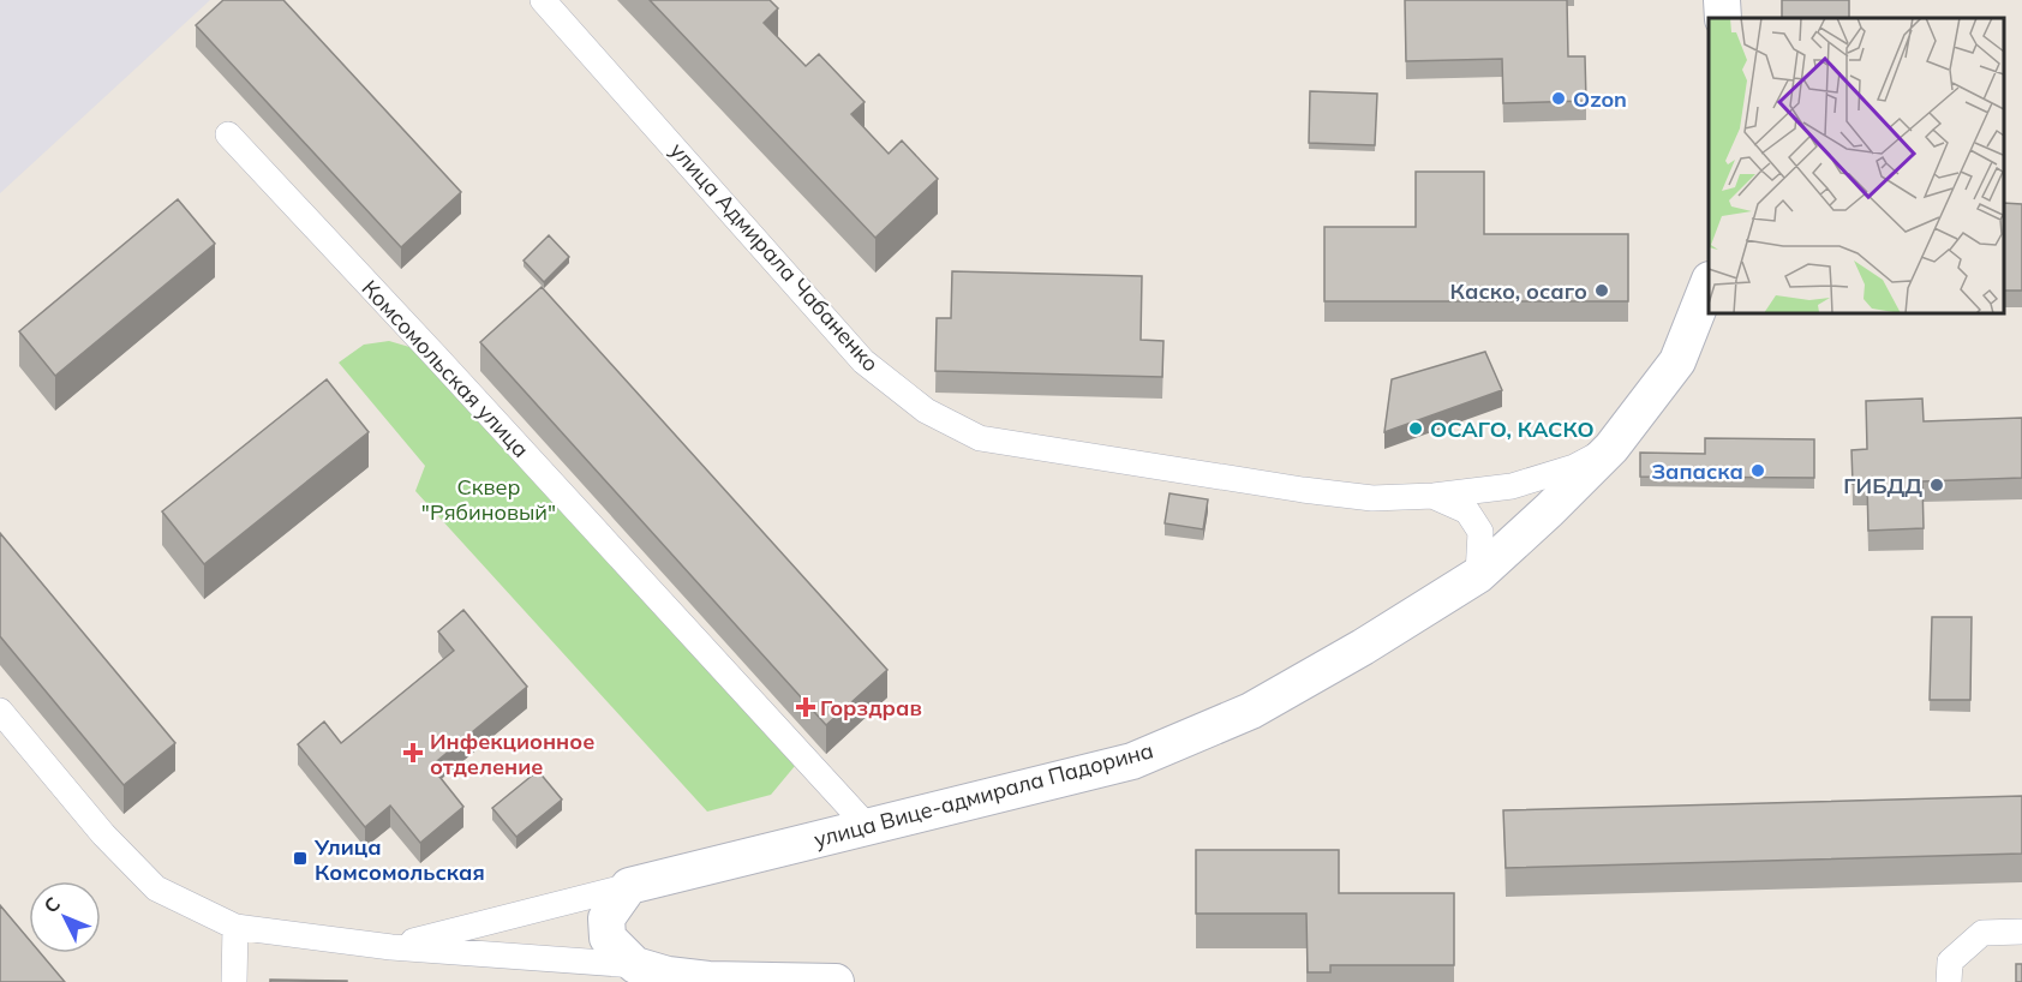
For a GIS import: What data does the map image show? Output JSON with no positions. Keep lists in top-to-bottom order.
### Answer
{
  "streets": {
    "street": ["улица Адмирала Чабаненко", "Комсомольская улица", "улица Вице-адмирала Падорина"]
  },
  "crossings": [
    ["улица Адмирала Чабаненко", "улица Вице-адмирала Падорина"],
    ["Комсомольская улица", "улица Вице-адмирала Падорина"]
  ],
  "parks": ["Сквер \"Рябиновый\""],
  "places": {
    "other": [
      "Ozon",
      "Каско, осаго",
      "ОСАГО, КАСКО",
      "Запаска",
      "ГИБДД"
    ],
    "health": ["Горздрав", "Инфекционное отделение"],
    "transit": ["Улица Комсомольская"]
  },
  "north": "top left"
}
